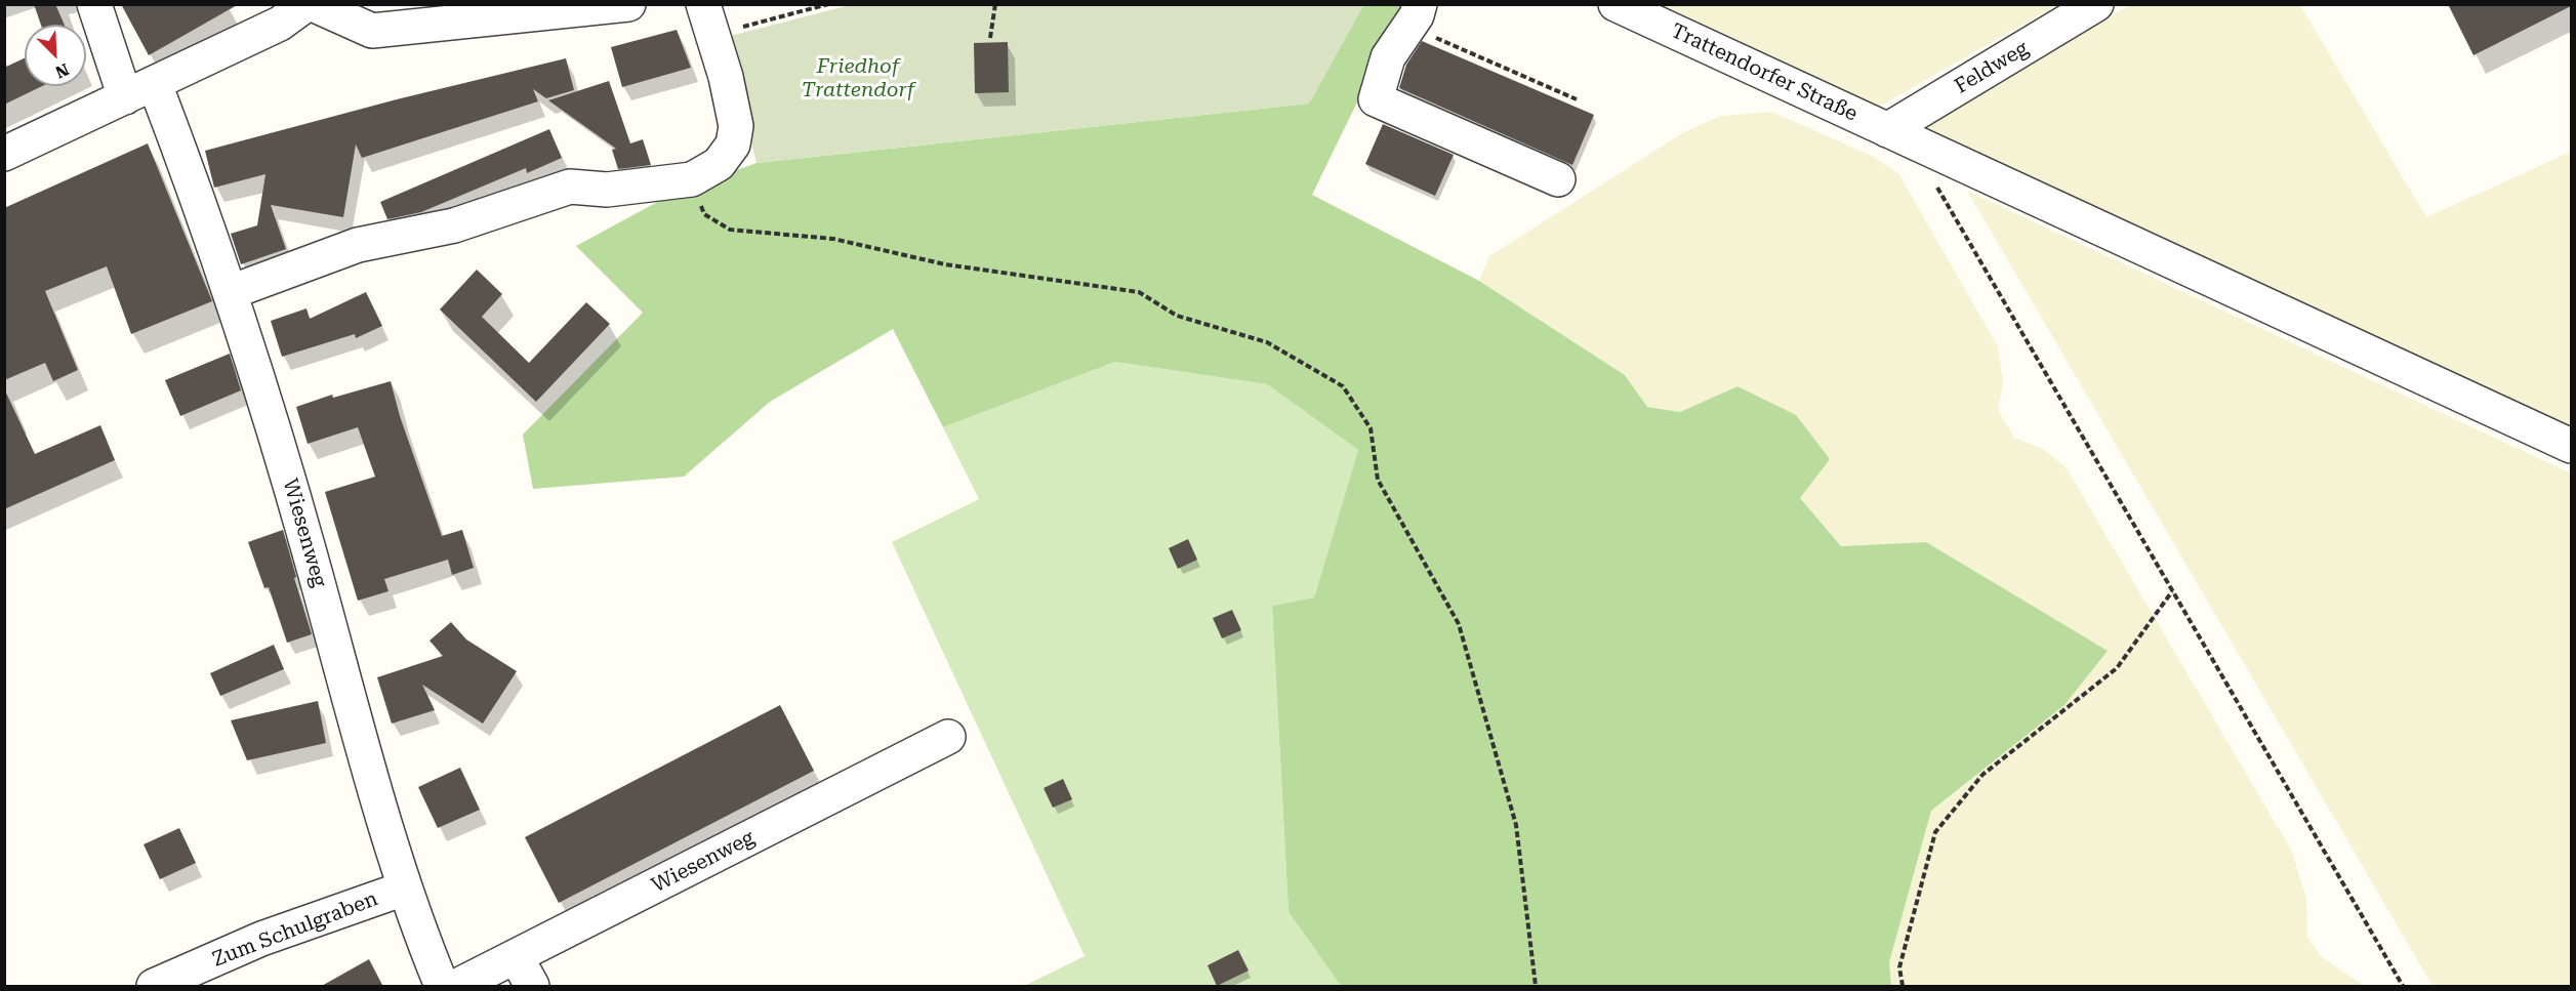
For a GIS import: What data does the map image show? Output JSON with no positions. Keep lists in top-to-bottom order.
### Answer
{
  "streets": {
    "street": [
      "Feldweg",
      "Trattendorfer Straße",
      "Wiesenweg",
      "Zum Schulgraben"
    ]
  },
  "crossings": [
    ["Feldweg", "Trattendorfer Straße"],
    ["Wiesenweg", "Zum Schulgraben"]
  ],
  "parks": ["Friedhof Trattendorf"],
  "north": "bottom right"
}
